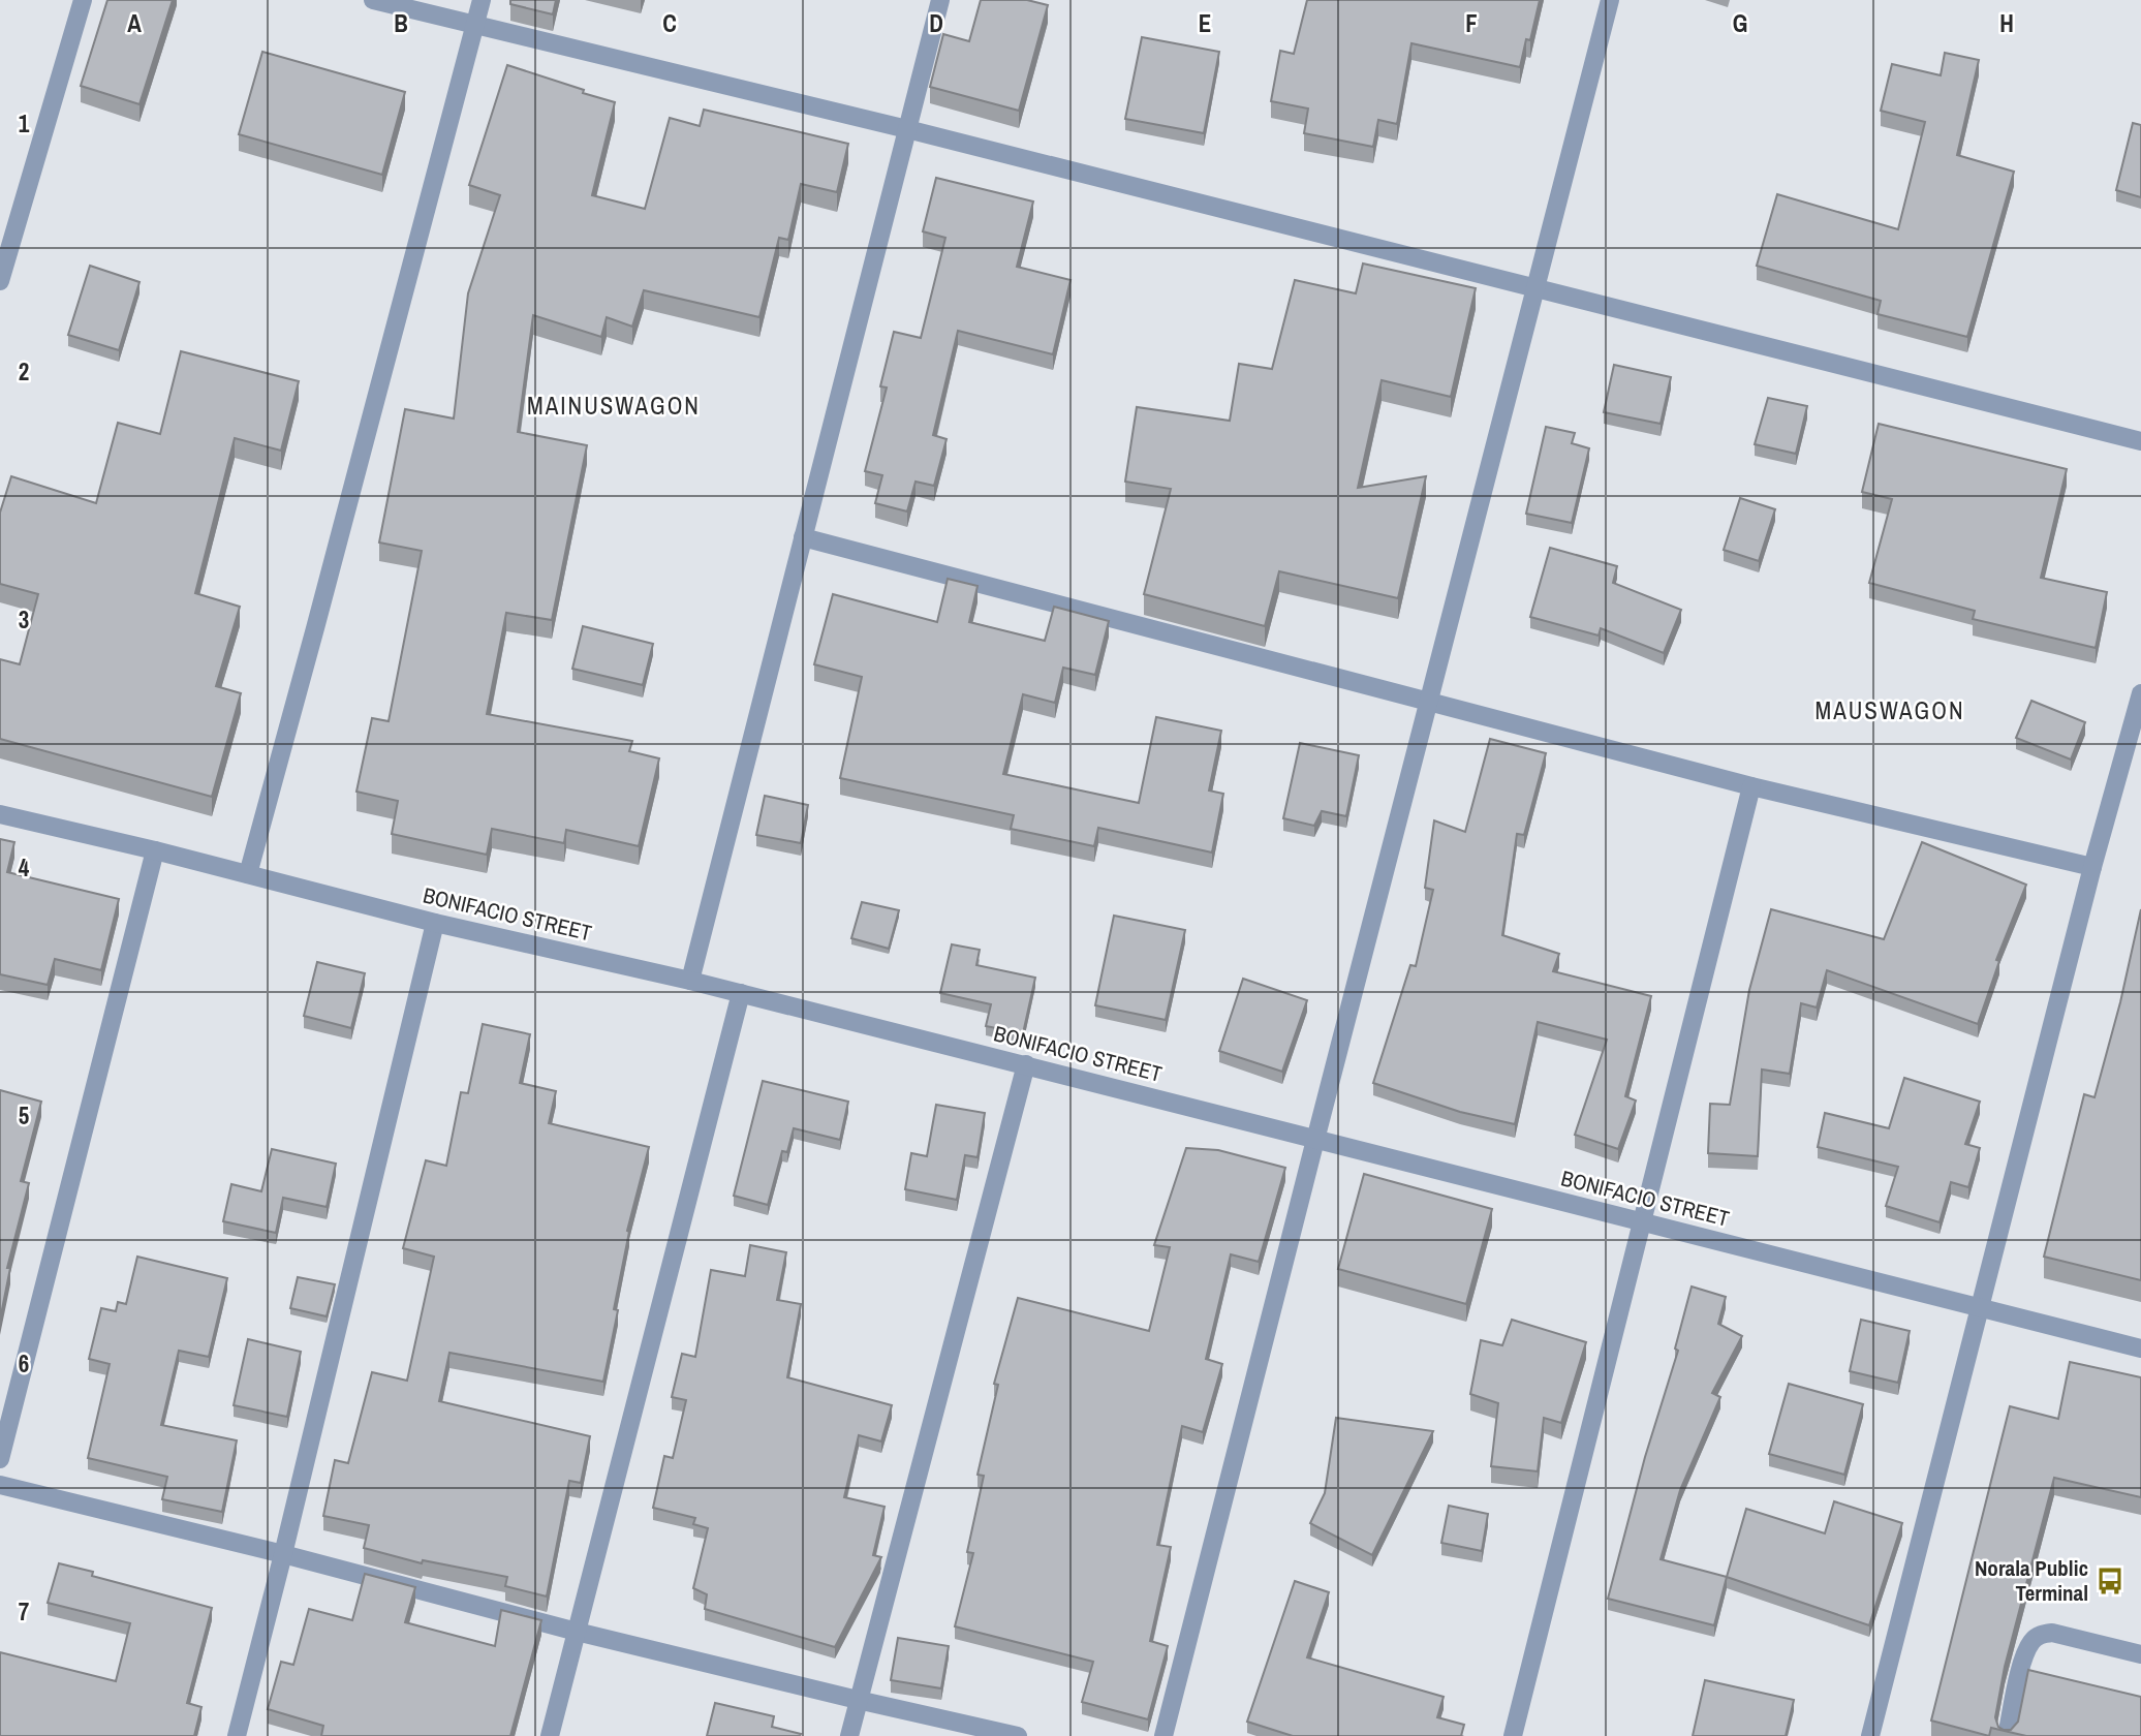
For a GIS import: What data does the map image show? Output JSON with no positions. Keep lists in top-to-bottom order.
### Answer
{
  "streets": {
    "street": ["BONIFACIO STREET"]
  },
  "districts": ["MAINUSWAGON", "MAUSWAGON"],
  "places": {
    "bus stop": ["Norala Public Terminal"]
  },
  "grid": {
    "columns": [
      "A",
      "B",
      "C",
      "D",
      "E",
      "F",
      "G",
      "H"
    ],
    "rows": [
      "1",
      "2",
      "3",
      "4",
      "5",
      "6",
      "7"
    ]
  }
}
